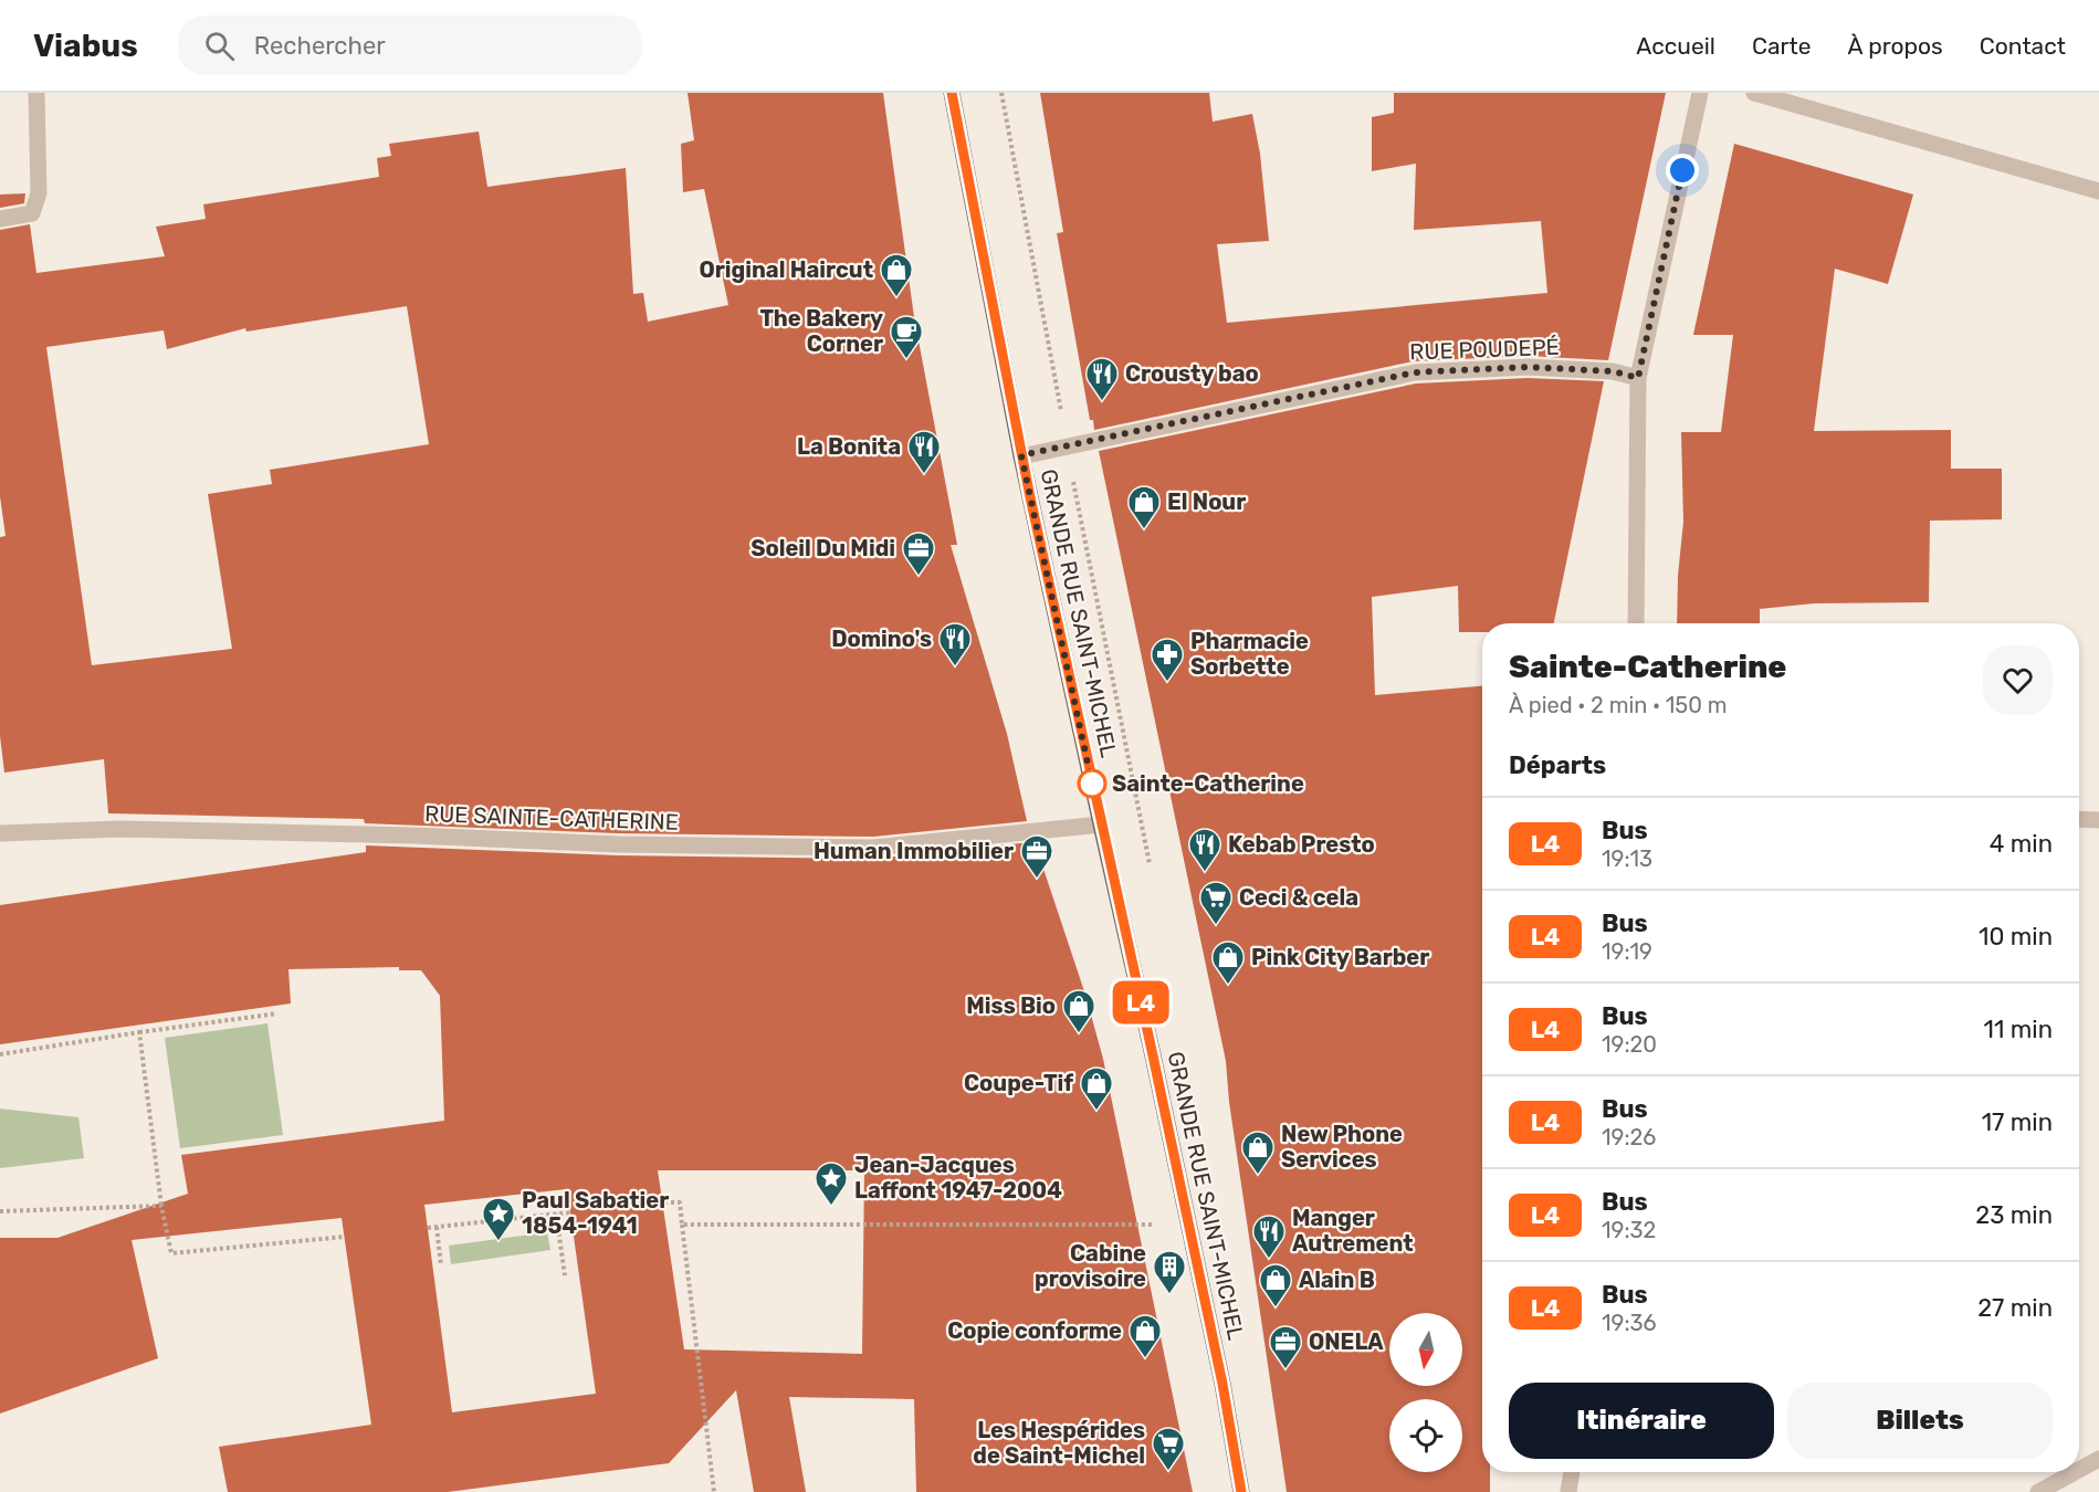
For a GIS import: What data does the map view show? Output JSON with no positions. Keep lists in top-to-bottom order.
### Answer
{
  "streets": {
    "main road": ["GRANDE RUE SAINT-MICHEL"],
    "street": ["RUE POUDEPÉ", "RUE SAINTE-CATHERINE"]
  },
  "crossings": [
    ["RUE POUDEPÉ", "GRANDE RUE SAINT-MICHEL"],
    ["GRANDE RUE SAINT-MICHEL", "RUE SAINTE-CATHERINE"]
  ],
  "places": {
    "shop": [
      "Original Haircut",
      "El Nour",
      "Pink City Barber",
      "Miss Bio",
      "Coupe-Tif",
      "New Phone Services",
      "Alain B",
      "Copie conforme"
    ],
    "cafe": ["The Bakery Corner"],
    "restaurant": [
      "Crousty bao",
      "La Bonita",
      "Domino's",
      "Kebab Presto",
      "Manger Autrement"
    ],
    "office": ["Soleil Du Midi", "Human Immobilier", "ONELA"],
    "pharmacy": ["Pharmacie Sorbette"],
    "other": ["Sainte-Catherine"],
    "supermarket": ["Ceci & cela", "Les Hespérides de Saint-Michel"],
    "place": ["Jean-Jacques Laffont 1947-2004", "Paul Sabatier 1854-1941"],
    "building": ["Cabine provisoire"]
  },
  "lines": ["bus line L4"],
  "north": "bottom",
  "page": {
    "header": "Viabus",
    "search": "Rechercher",
    "nav": [
      "Accueil",
      "Carte",
      "À propos",
      "Contact"
    ],
    "on_map": "L4",
    "heading": [
      ["Sainte-Catherine", "À pied · 2 min · 150 m"],
      "Départs"
    ],
    "list": [
      {
        "mark": "L4",
        "name": "Bus",
        "note": "19:13",
        "value": "4 min"
      },
      {
        "mark": "L4",
        "name": "Bus",
        "note": "19:19",
        "value": "10 min"
      },
      {
        "mark": "L4",
        "name": "Bus",
        "note": "19:20",
        "value": "11 min"
      },
      {
        "mark": "L4",
        "name": "Bus",
        "note": "19:26",
        "value": "17 min"
      },
      {
        "mark": "L4",
        "name": "Bus",
        "note": "19:32",
        "value": "23 min"
      },
      {
        "mark": "L4",
        "name": "Bus",
        "note": "19:36",
        "value": "27 min"
      }
    ],
    "buttons": ["Itinéraire", "Billets"]
  }
}
